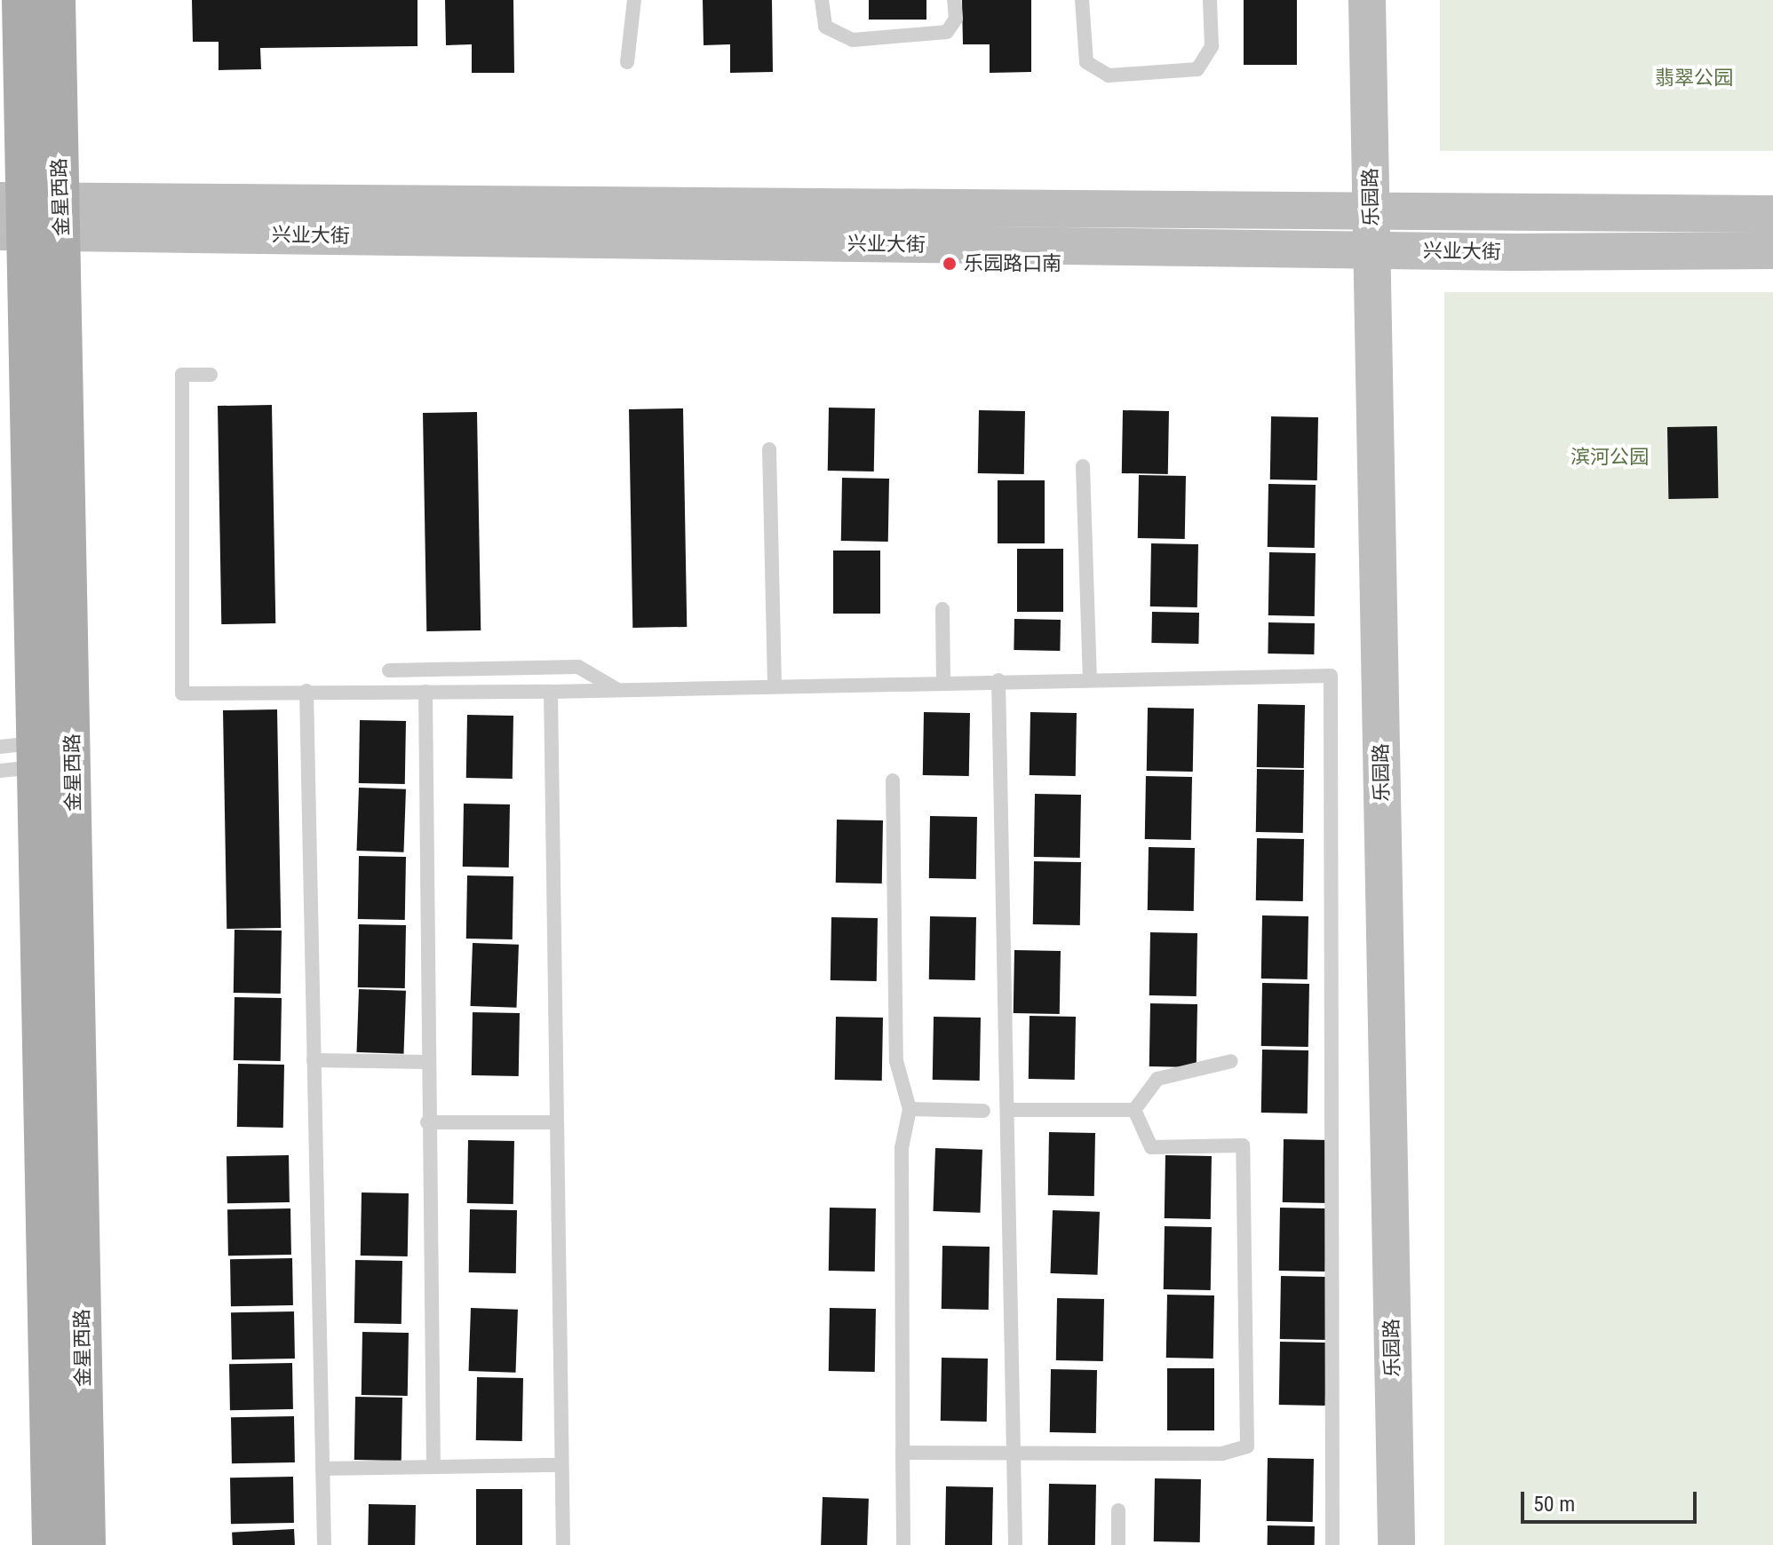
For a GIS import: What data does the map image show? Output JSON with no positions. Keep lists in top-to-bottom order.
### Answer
{
  "streets": {
    "main road": ["金星西路", "乐园路", "兴业大街"]
  },
  "crossings": [
    ["金星西路", "兴业大街"],
    ["乐园路", "兴业大街"]
  ],
  "parks": ["翡翠公园", "滨河公园"],
  "places": ["乐园路口南"],
  "scale_bar": "50 m"
}
